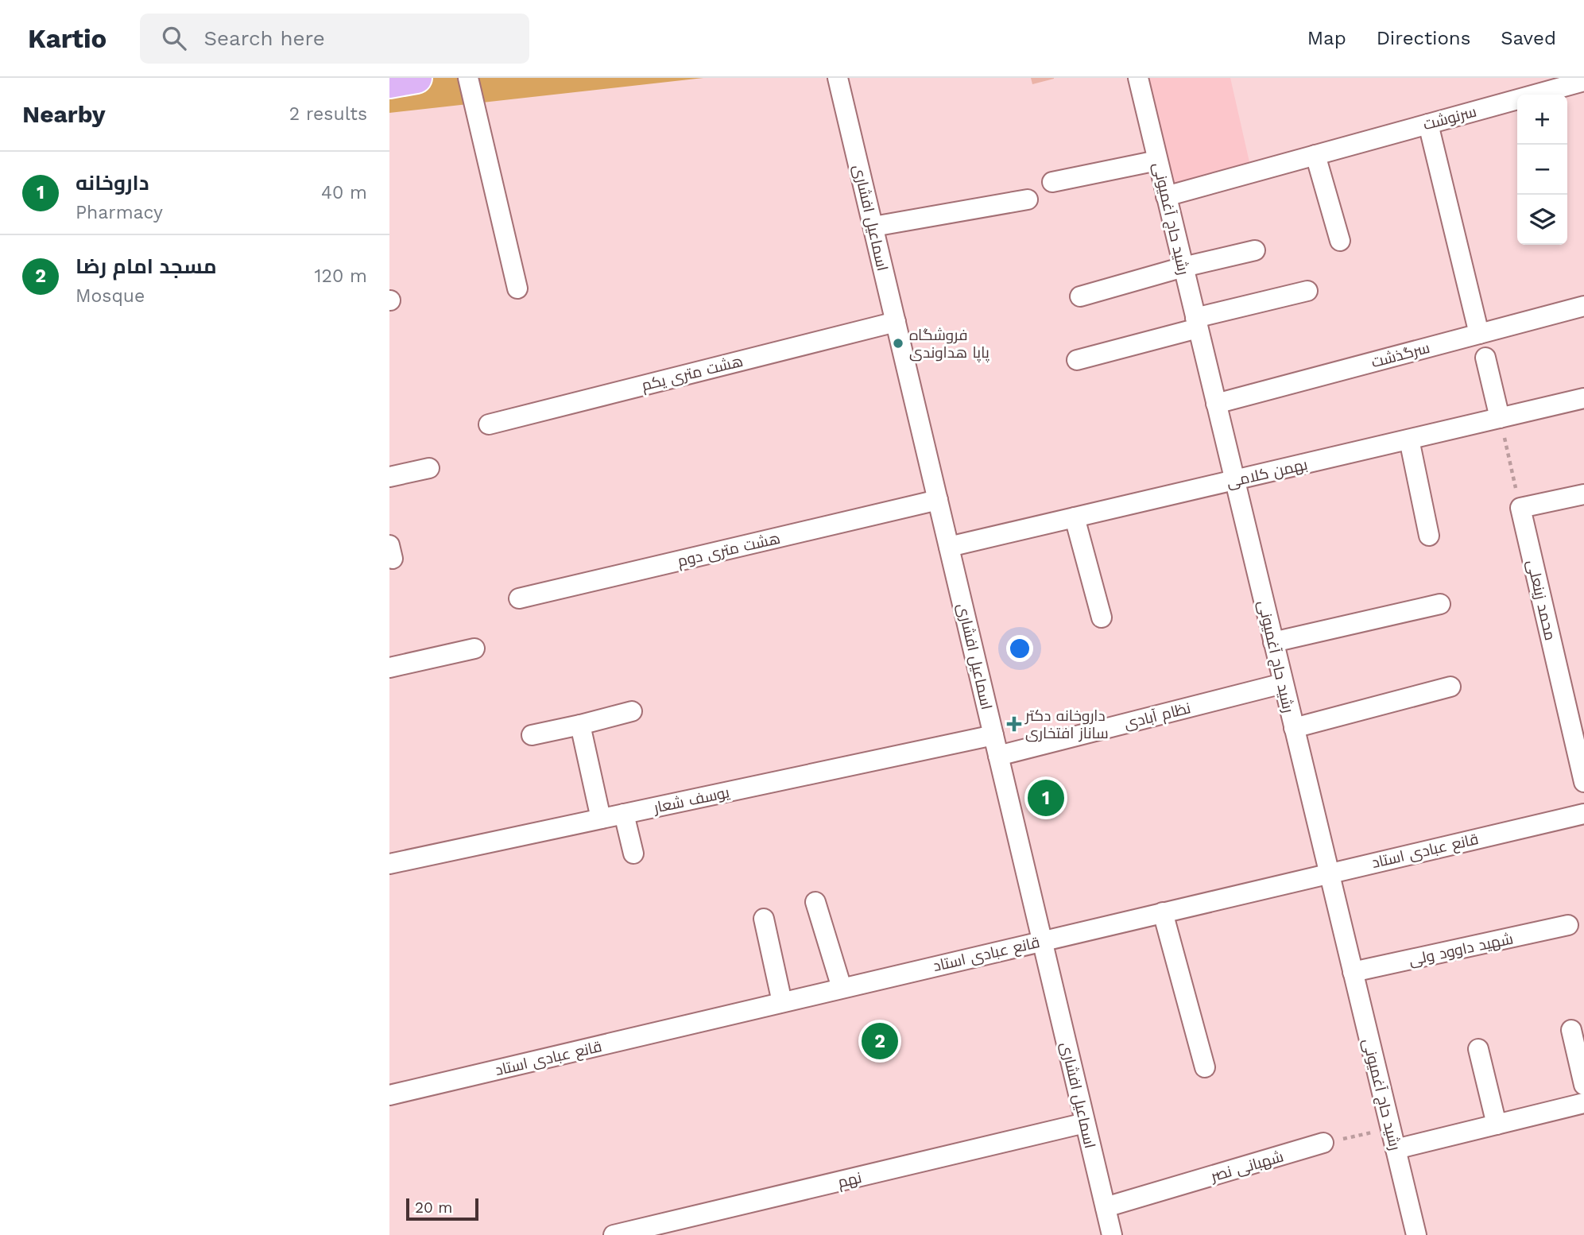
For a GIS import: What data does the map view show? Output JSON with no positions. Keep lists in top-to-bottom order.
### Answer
{
  "streets": {
    "street": [
      "سرنوشت",
      "اسماعیل افشاری",
      "رشید حاج آغمیونی",
      "سرگذشت",
      "هشت متری یکم",
      "بهمن کلامی",
      "هشت متری دوم",
      "محمد زینعلی",
      "نظام آبادی",
      "یوسف شعار",
      "قانع عبادی استاد",
      "شهید داوود ولی",
      "شهبانی نصر",
      "نهم"
    ]
  },
  "crossings": [
    ["سرنوشت", "رشید حاج آغمیونی"],
    ["اسماعیل افشاری", "هشت متری یکم"],
    ["اسماعیل افشاری", "بهمن کلامی"],
    ["اسماعیل افشاری", "هشت متری دوم"],
    ["اسماعیل افشاری", "نظام آبادی"],
    ["اسماعیل افشاری", "یوسف شعار"],
    ["اسماعیل افشاری", "قانع عبادی استاد"],
    ["اسماعیل افشاری", "شهبانی نصر"],
    ["اسماعیل افشاری", "نهم"],
    ["رشید حاج آغمیونی", "سرگذشت"],
    ["رشید حاج آغمیونی", "بهمن کلامی"],
    ["رشید حاج آغمیونی", "نظام آبادی"],
    ["رشید حاج آغمیونی", "قانع عبادی استاد"],
    ["رشید حاج آغمیونی", "شهید داوود ولی"]
  ],
  "places": {
    "other": ["فروشگاه پاپا هداوندی"],
    "health": ["داروخانه دكتر ساناز افتخارى"]
  },
  "scale_bar": "20 m",
  "page": {
    "header": "Kartio",
    "search": "Search here",
    "nav": ["Map", "Directions", "Saved"],
    "heading": ["Nearby", "2 results"],
    "map_buttons": ["+", "−"],
    "list": [
      {
        "mark": "1",
        "name": "داروخانه",
        "note": "Pharmacy",
        "value": "40 m"
      },
      {
        "mark": "2",
        "name": "مسجد امام رضا",
        "note": "Mosque",
        "value": "120 m"
      }
    ],
    "pins": ["1", "2"],
    "scale": "20 m"
  }
}
